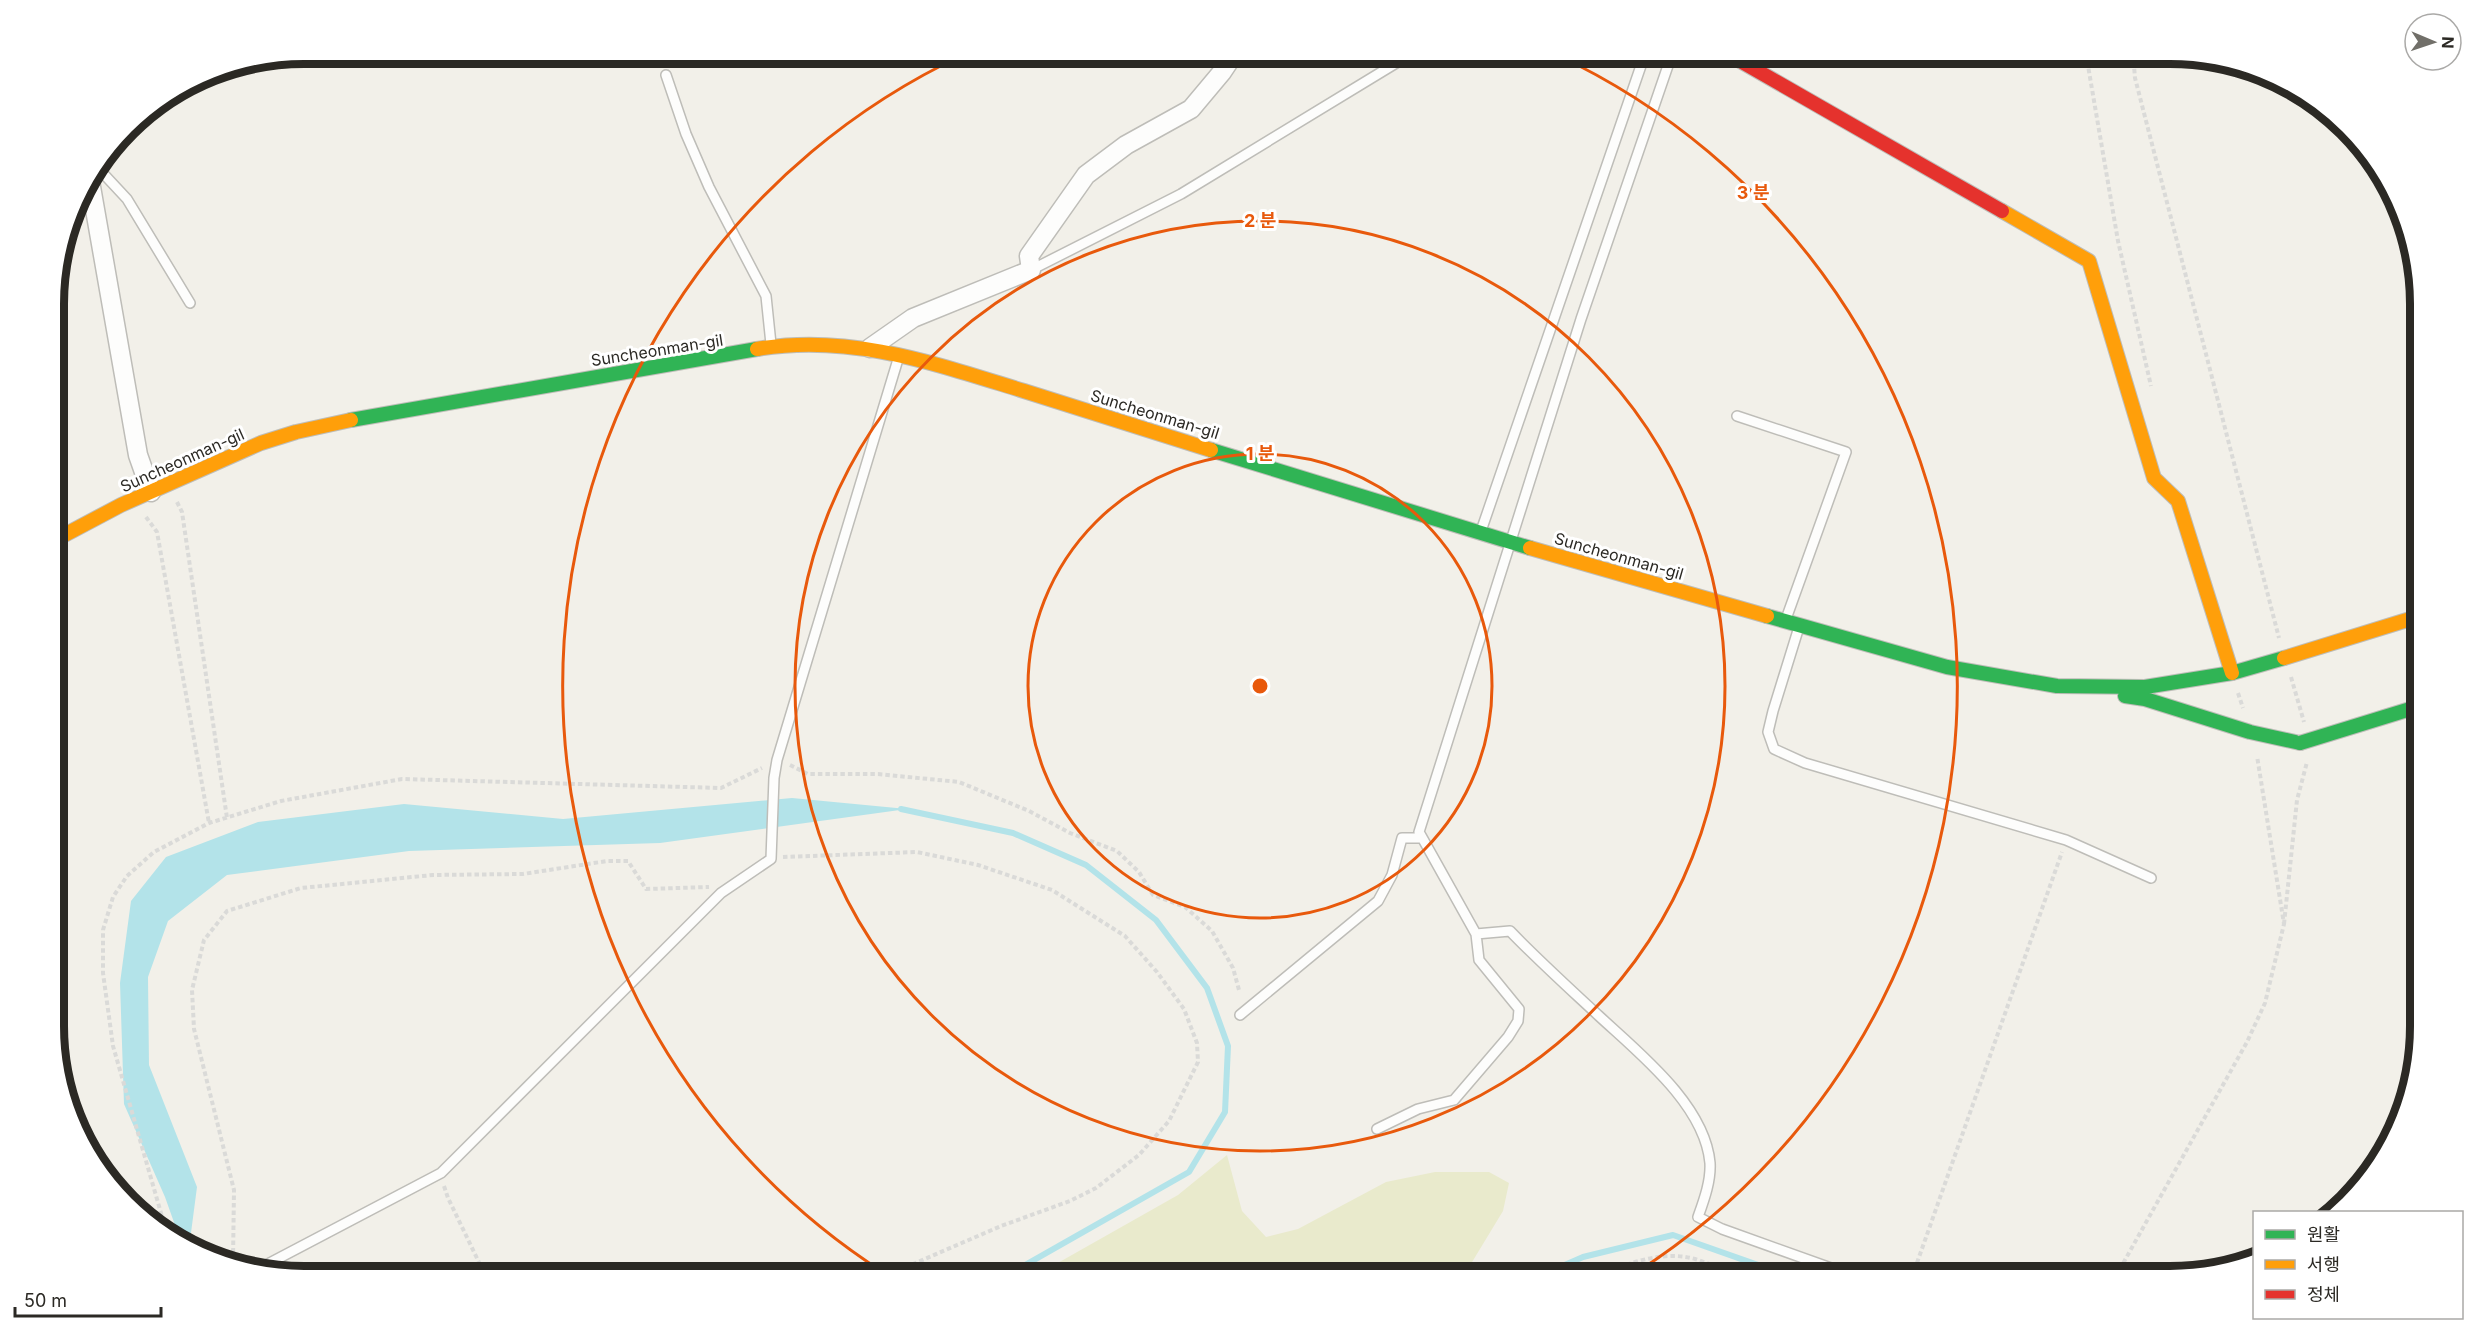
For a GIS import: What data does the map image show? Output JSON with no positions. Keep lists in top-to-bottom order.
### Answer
{
  "streets": {
    "street": ["Suncheonman-gil"]
  },
  "legend": ["원활", "서행", "정체"],
  "scale_bar": "50 m",
  "north": "right",
  "rings": ["3 분", "2 분", "1 분"]
}
